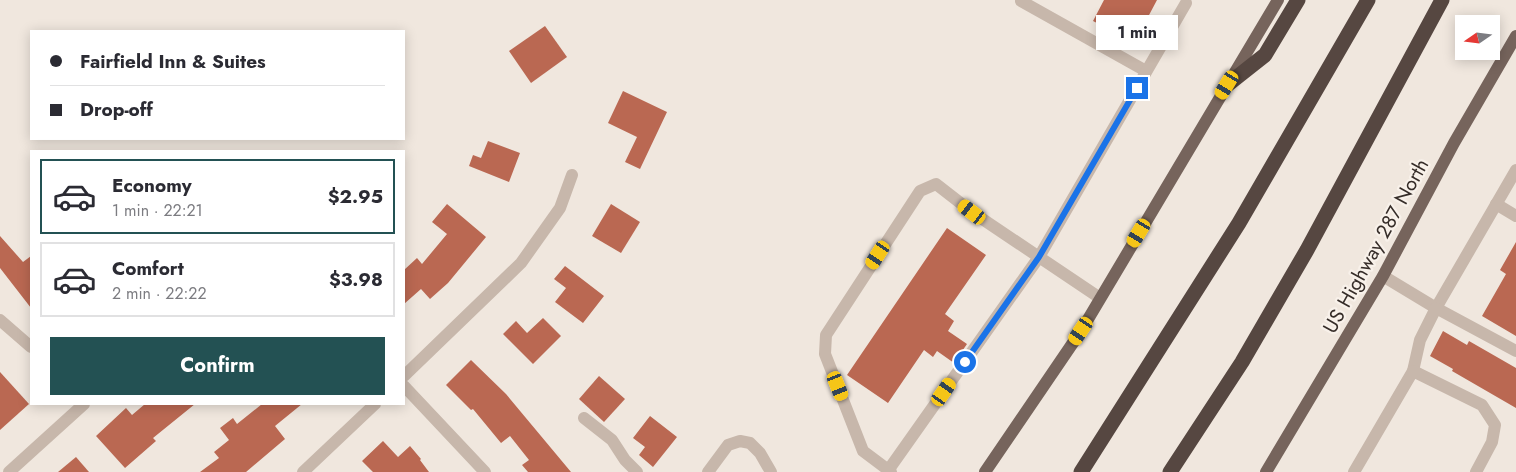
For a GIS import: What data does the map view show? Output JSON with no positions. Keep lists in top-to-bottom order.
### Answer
{
  "streets": {
    "main road": ["US Highway 287 North"]
  },
  "north": "left",
  "page": {
    "bubble": "1 min",
    "banner": ["Fairfield Inn & Suites", "Drop-off"],
    "list": [
      {
        "name": "Economy",
        "note": "1 min · 22:21",
        "value": "$2.95"
      },
      {
        "name": "Comfort",
        "note": "2 min · 22:22",
        "value": "$3.98"
      }
    ],
    "buttons": "Confirm"
  }
}
